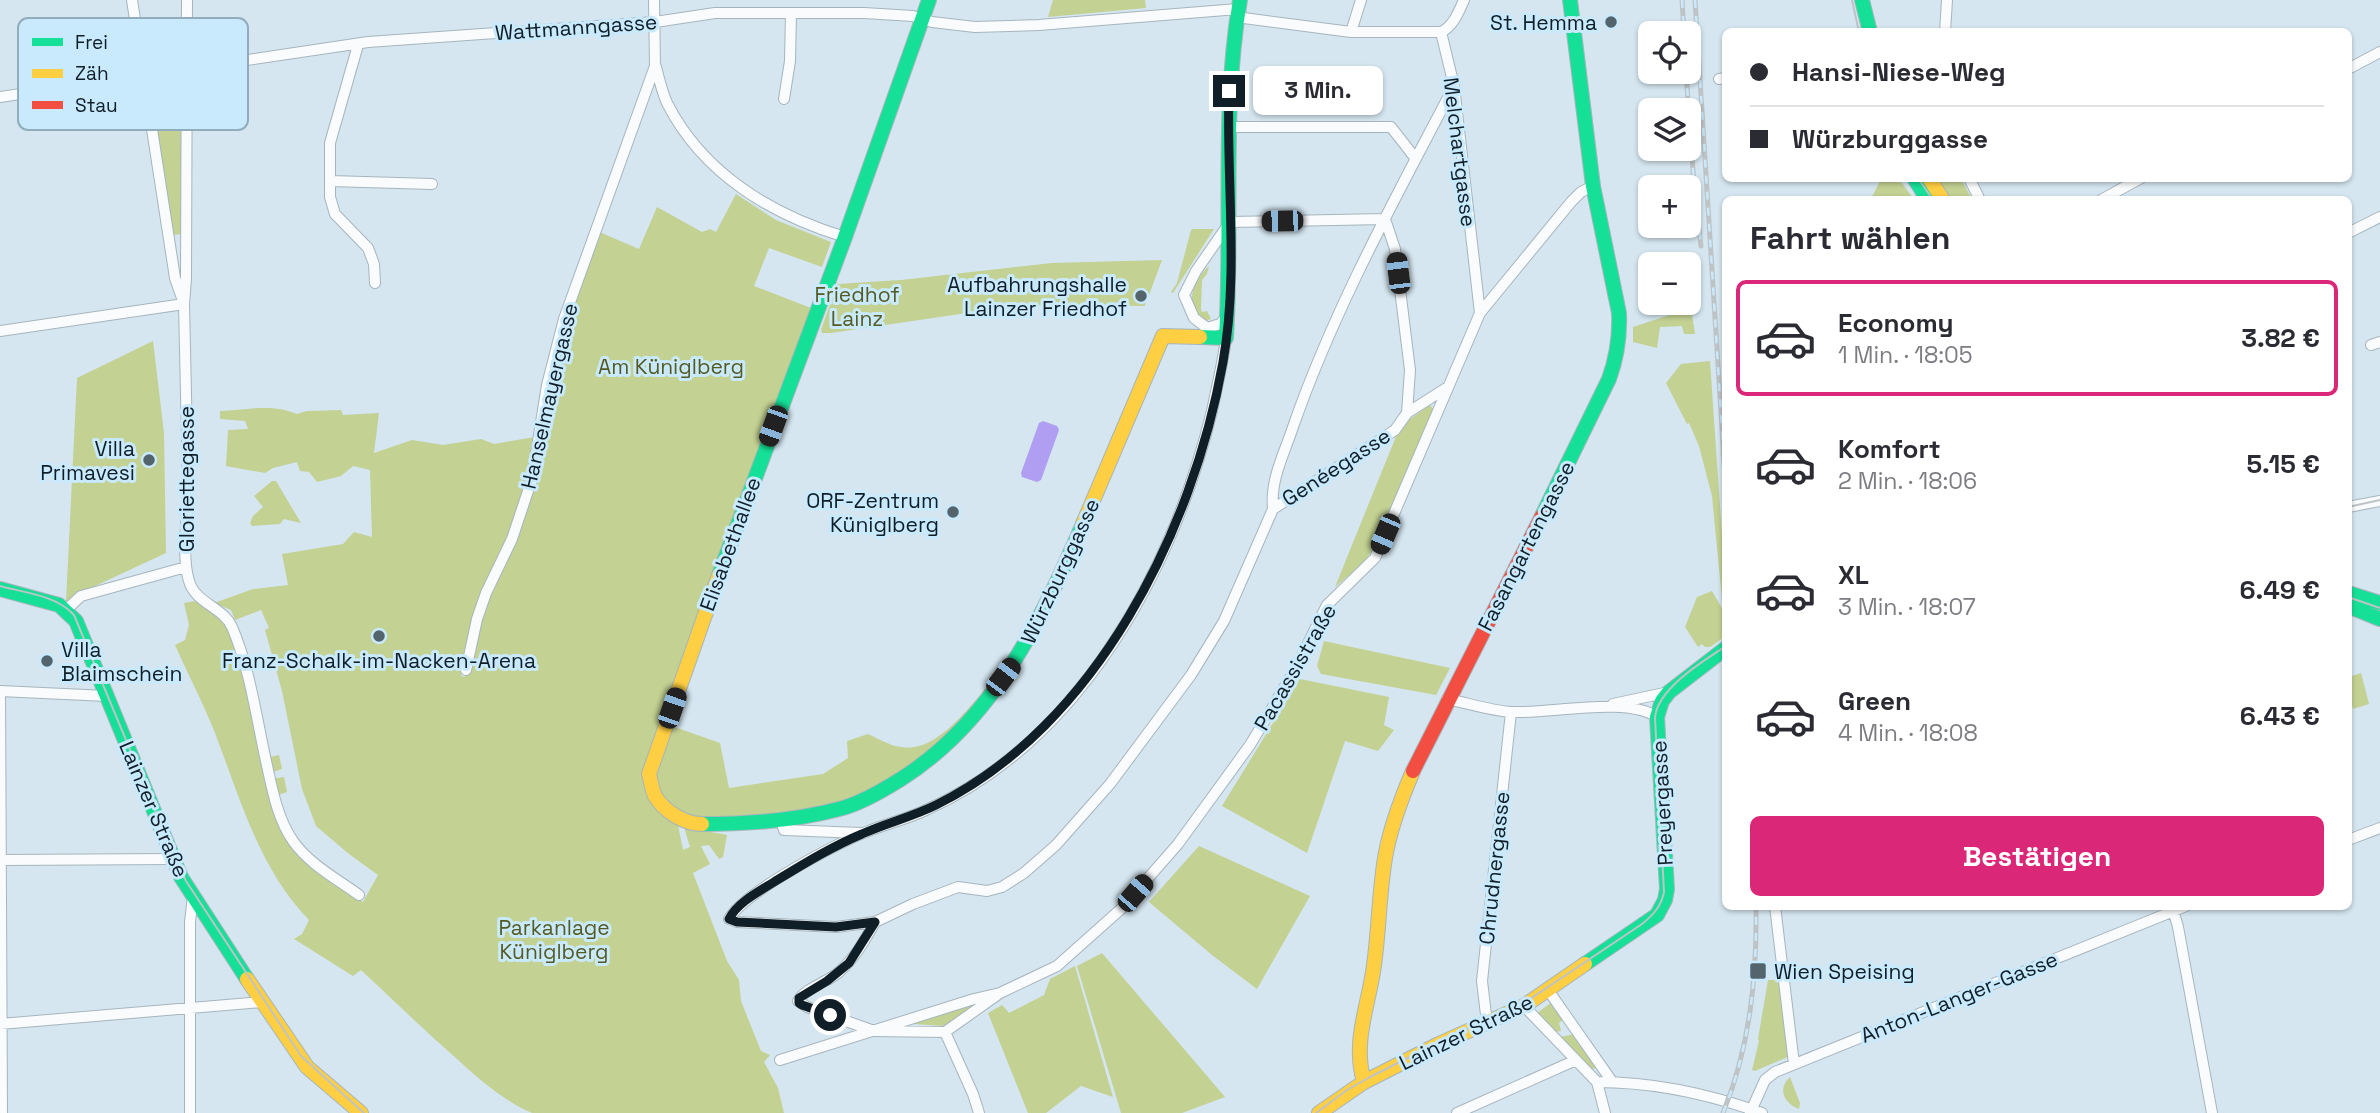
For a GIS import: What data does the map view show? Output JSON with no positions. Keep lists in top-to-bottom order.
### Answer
{
  "streets": {
    "main road": [
      "Elisabethallee",
      "Fasangartengasse",
      "Würzburggasse",
      "Preyergasse",
      "Lainzer Straße"
    ],
    "street": [
      "Wattmanngasse",
      "Melchartgasse",
      "Hanselmayergasse",
      "Genéegasse",
      "Gloriettegasse",
      "Pacassistraße",
      "Chrudnergasse",
      "Anton-Langer-Gasse"
    ]
  },
  "crossings": [
    ["Wattmanngasse", "Melchartgasse"],
    ["Wattmanngasse", "Hanselmayergasse"],
    ["Wattmanngasse", "Elisabethallee"],
    ["Melchartgasse", "Pacassistraße"],
    ["Gloriettegasse", "Lainzer Straße"],
    ["Elisabethallee", "Würzburggasse"],
    ["Fasangartengasse", "Pacassistraße"],
    ["Fasangartengasse", "Lainzer Straße"],
    ["Preyergasse", "Lainzer Straße"],
    ["Lainzer Straße", "Chrudnergasse"]
  ],
  "parks": ["Friedhof Lainz", "Am Küniglberg", "Parkanlage Küniglberg"],
  "places": {
    "other": [
      "St. Hemma",
      "Aufbahrungshalle Lainzer Friedhof",
      "Villa Primavesi",
      "ORF-Zentrum Küniglberg",
      "Franz-Schalk-im-Nacken-Arena",
      "Villa Blaimschein"
    ],
    "transit": ["Wien Speising"]
  },
  "legend": ["Frei", "Zäh", "Stau"],
  "page": {
    "map_buttons": ["+", "−"],
    "banner": ["Hansi-Niese-Weg", "Würzburggasse"],
    "bubble": "3 Min.",
    "heading": "Fahrt wählen",
    "list": [
      {
        "name": "Economy",
        "note": "1 Min. · 18:05",
        "value": "3.82 €"
      },
      {
        "name": "Komfort",
        "note": "2 Min. · 18:06",
        "value": "5.15 €"
      },
      {
        "name": "XL",
        "note": "3 Min. · 18:07",
        "value": "6.49 €"
      },
      {
        "name": "Green",
        "note": "4 Min. · 18:08",
        "value": "6.43 €"
      }
    ],
    "buttons": "Bestätigen"
  }
}
